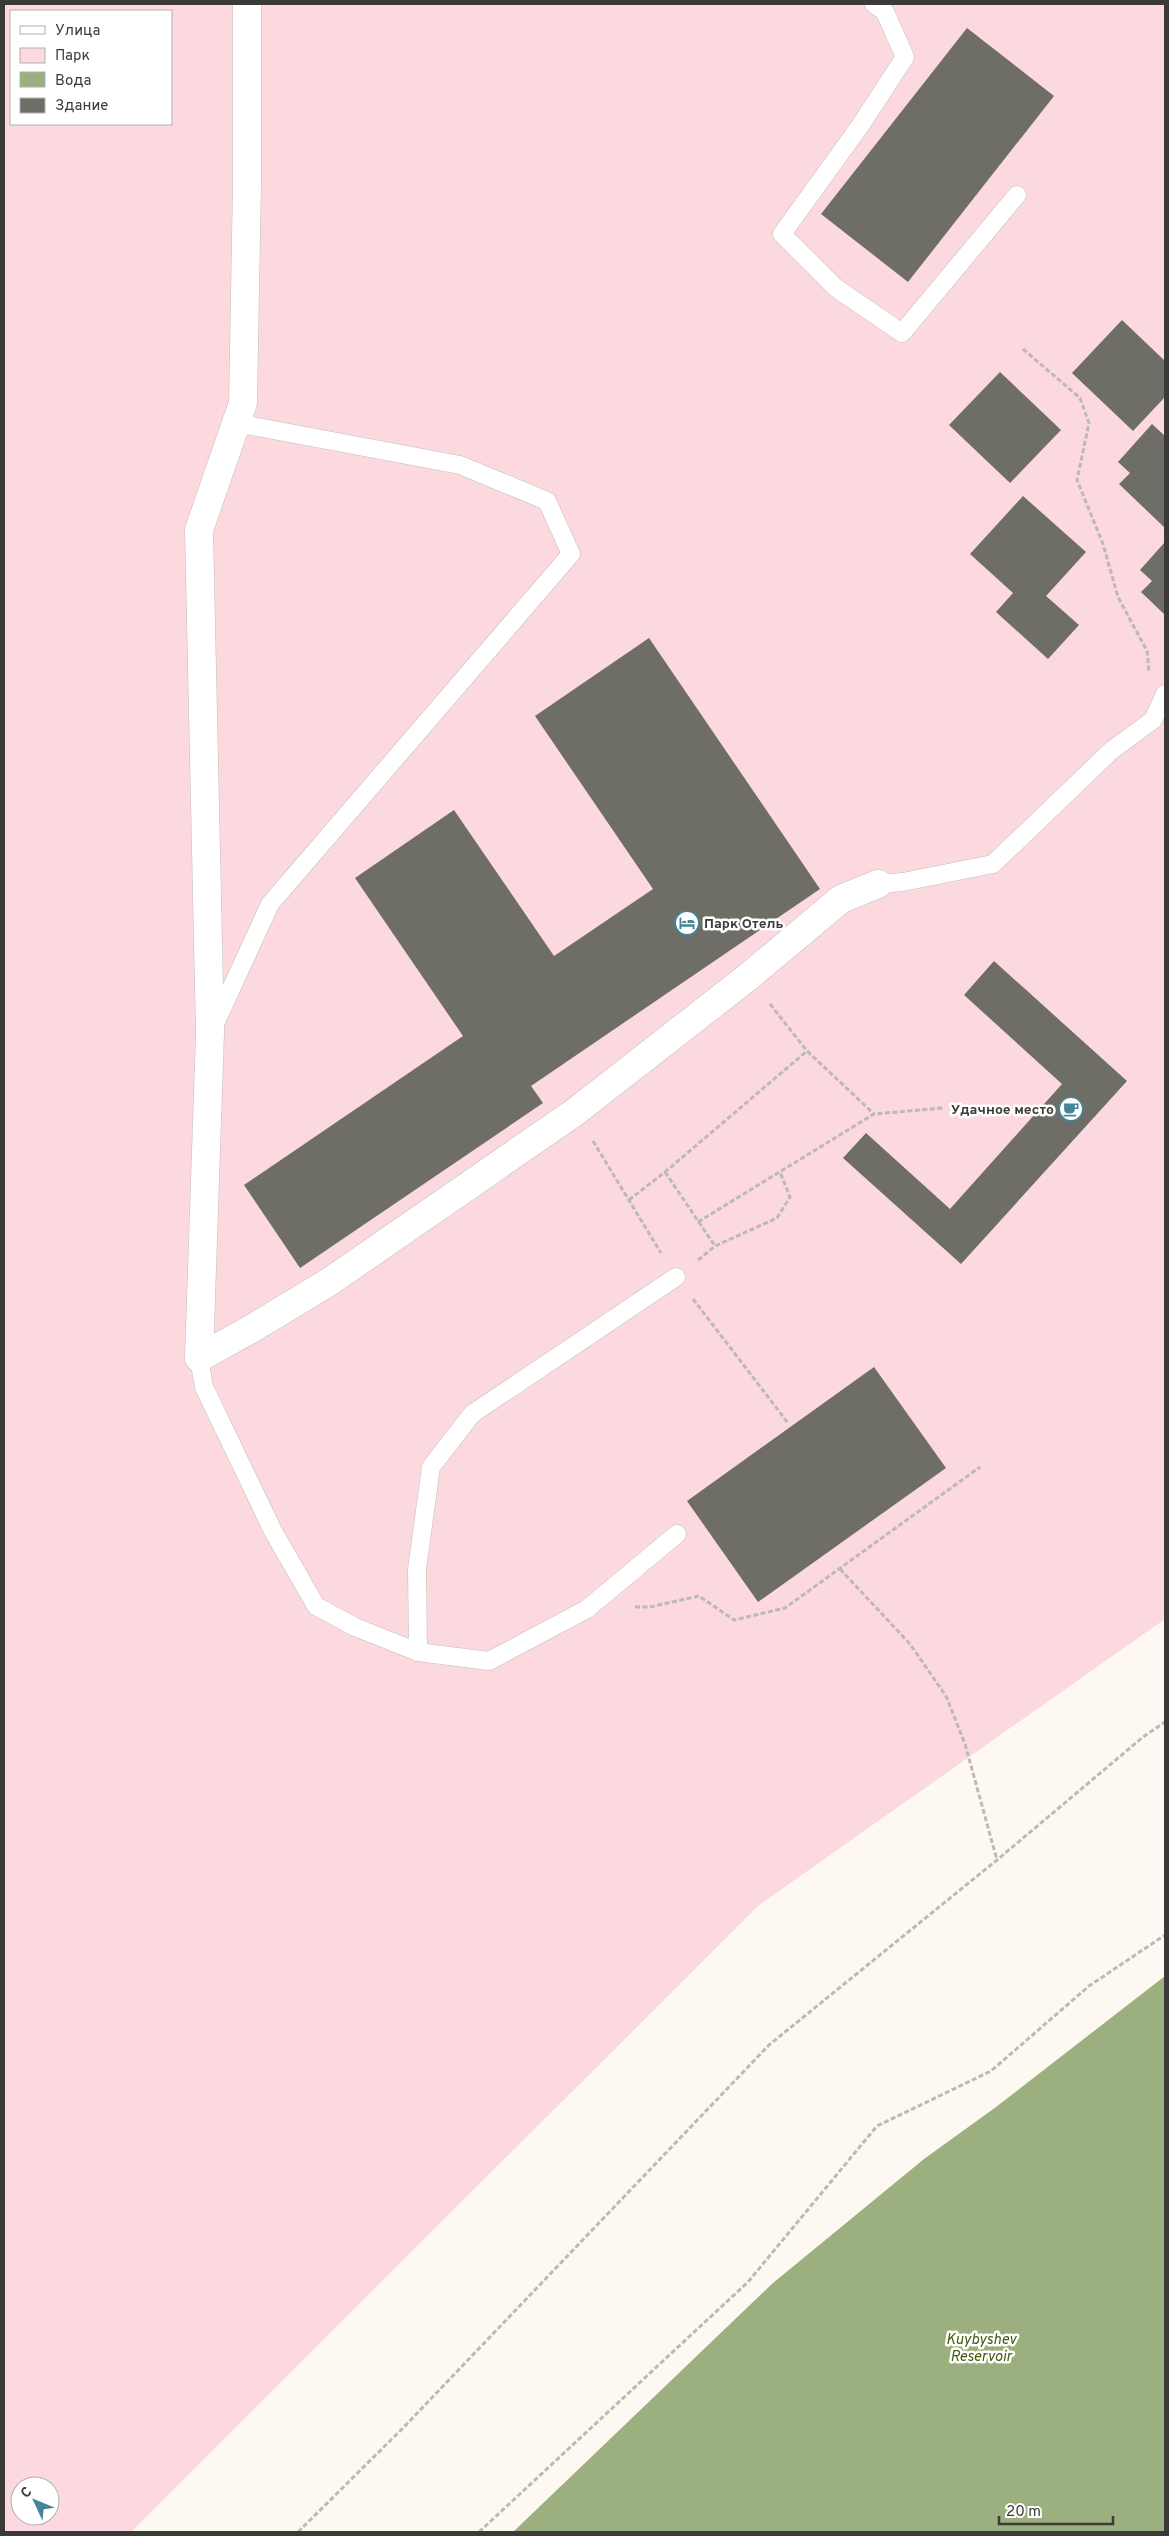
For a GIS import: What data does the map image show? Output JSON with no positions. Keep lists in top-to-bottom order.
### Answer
{
  "water": ["Kuybyshev Reservoir"],
  "places": {
    "hotel": ["Парк Отель"],
    "cafe": ["Удачное место"]
  },
  "legend": [
    "Улица",
    "Парк",
    "Вода",
    "Здание"
  ],
  "scale_bar": "20 m",
  "north": "top left"
}
